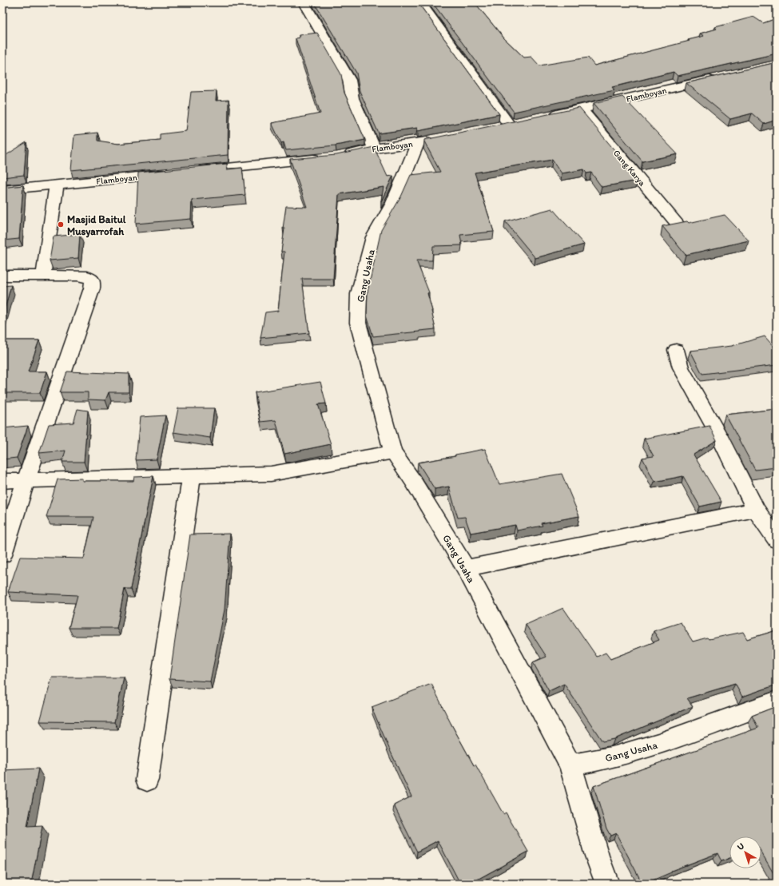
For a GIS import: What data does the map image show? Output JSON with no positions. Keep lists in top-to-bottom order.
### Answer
{
  "streets": {
    "street": ["Flamboyan", "Gang Karya", "Gang Usaha"]
  },
  "crossings": [
    ["Flamboyan", "Gang Karya"],
    ["Flamboyan", "Gang Usaha"]
  ],
  "places": ["Masjid Baitul Musyarrofah"],
  "north": "top left"
}
